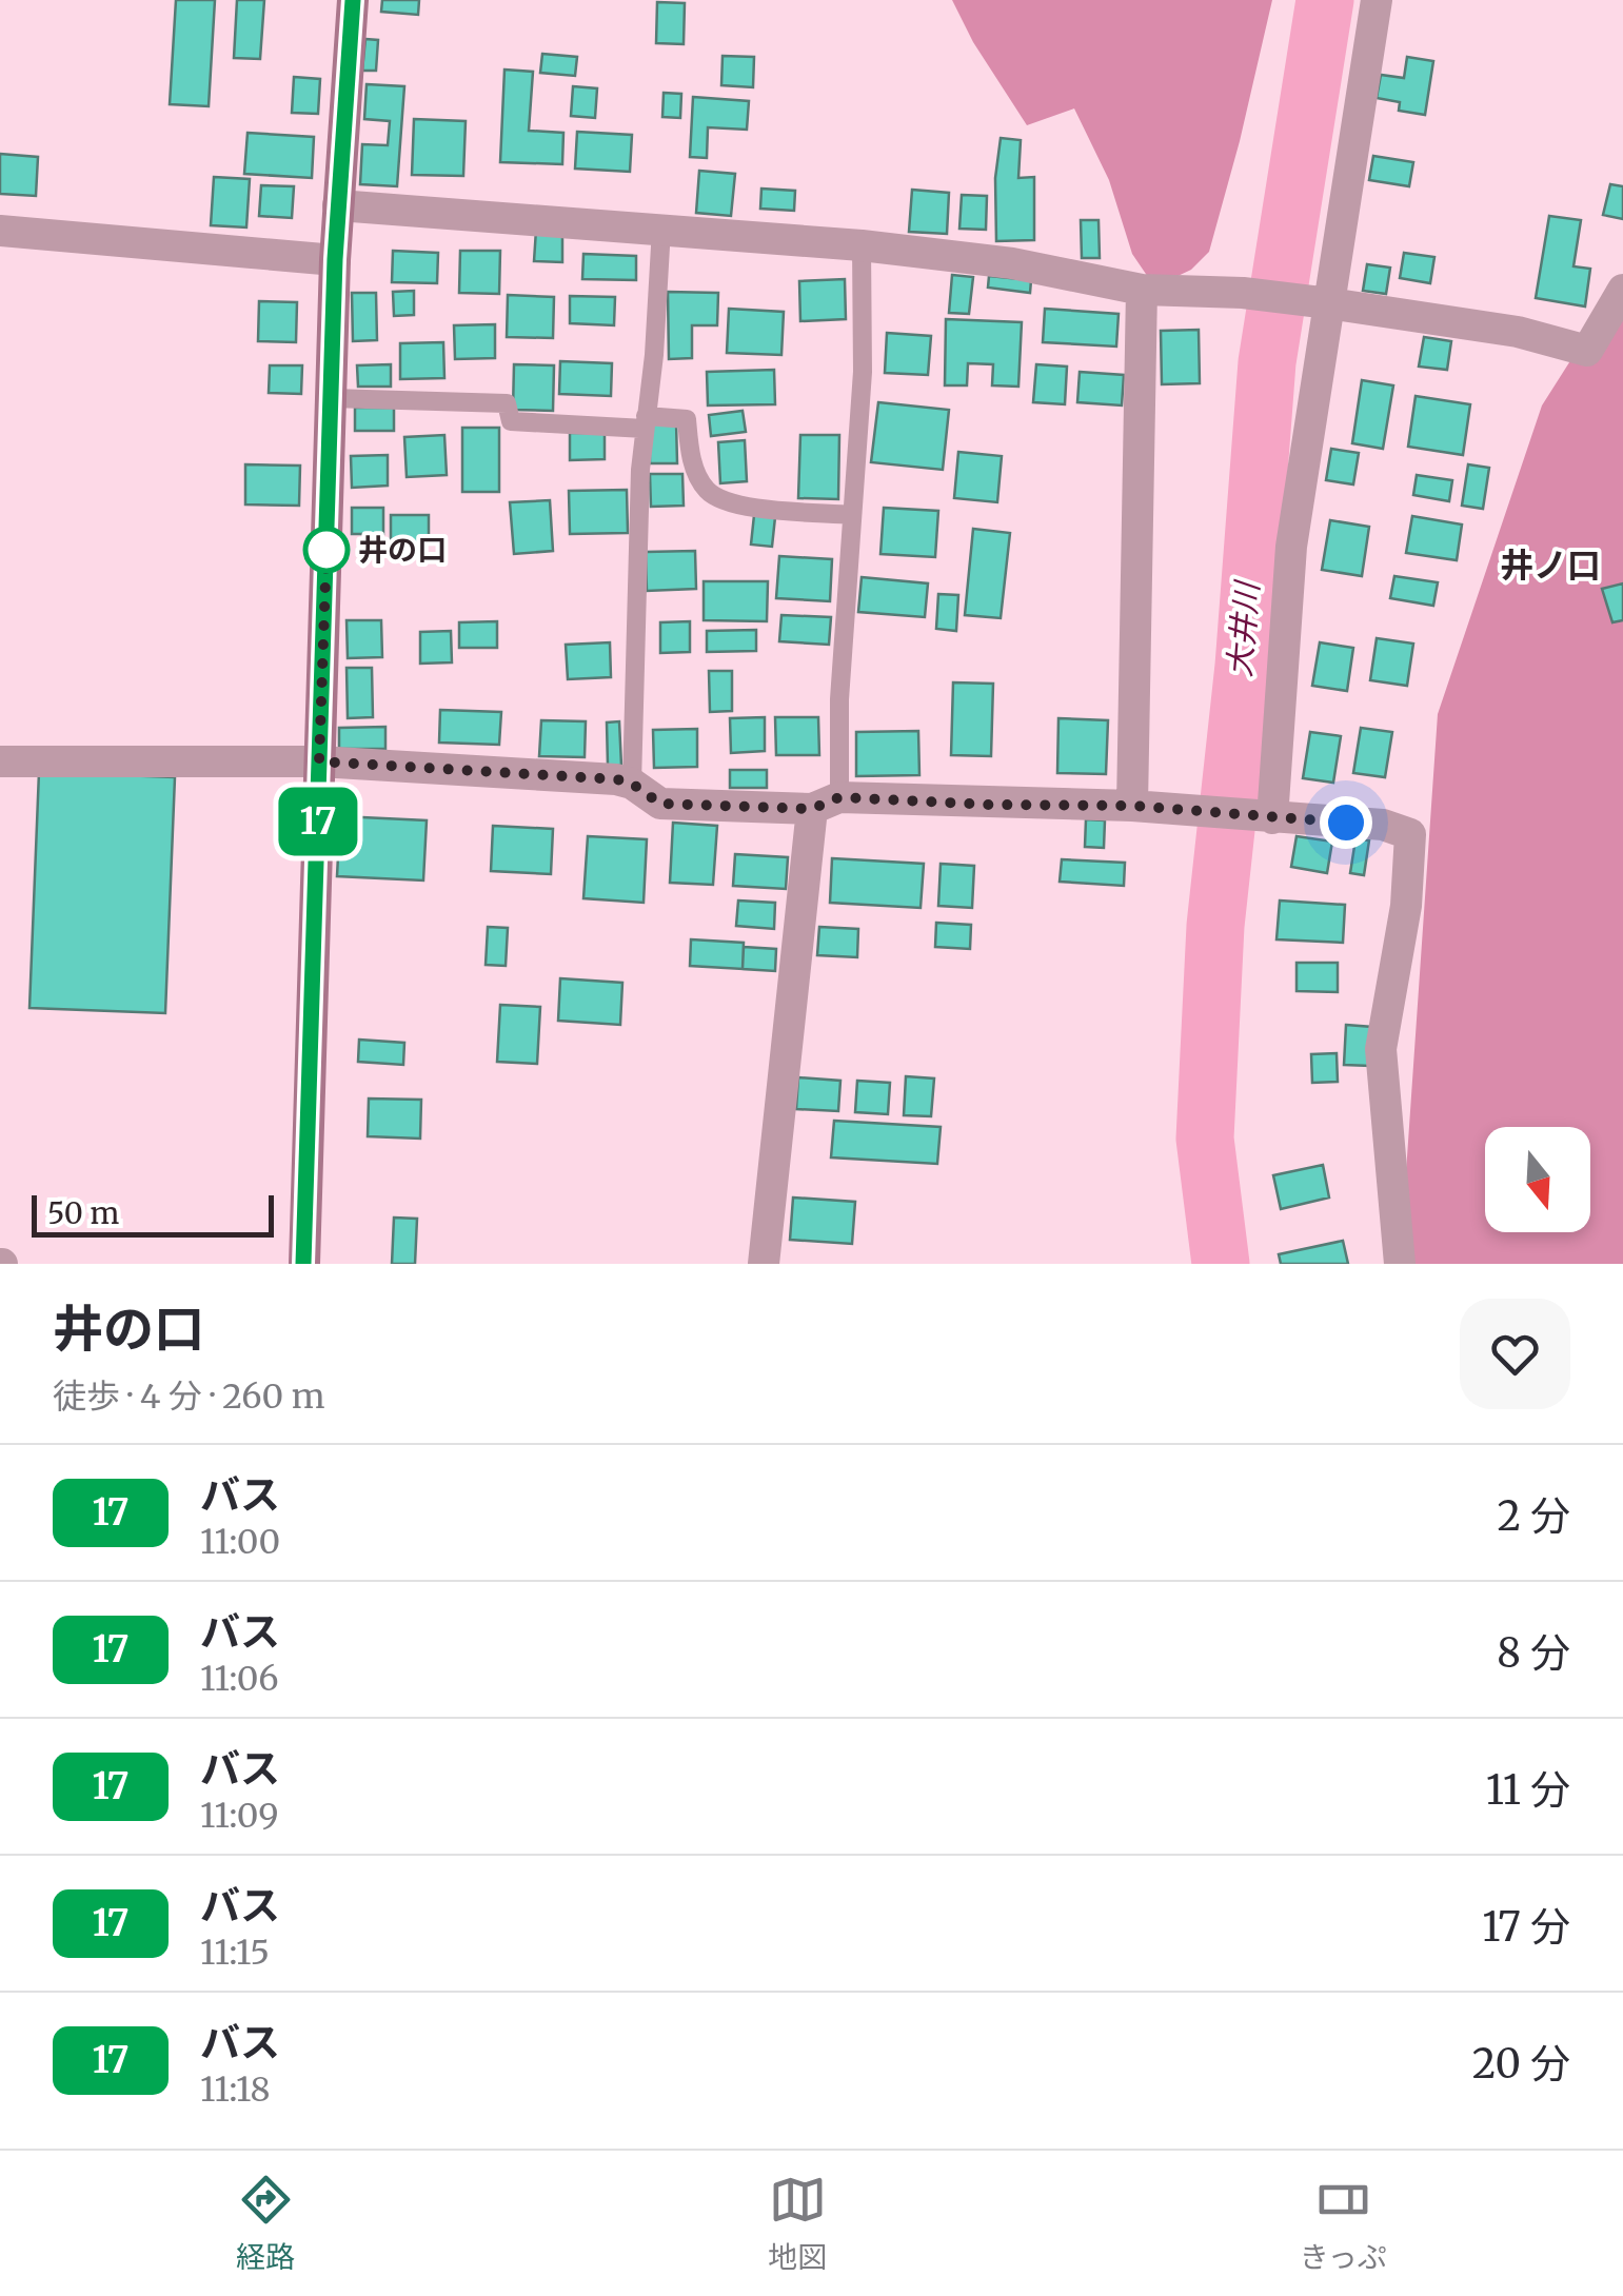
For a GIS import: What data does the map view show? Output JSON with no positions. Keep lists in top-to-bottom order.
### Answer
{
  "districts": ["井ノ口"],
  "water": ["大井川"],
  "places": ["井の口"],
  "lines": ["bus line 17"],
  "scale_bar": "50 m",
  "north": "bottom",
  "page": {
    "on_map": "17",
    "scale": "50 m",
    "heading": ["井の口", "徒歩 · 4 分 · 260 m"],
    "list": [
      {
        "mark": "17",
        "name": "バス",
        "note": "11:00",
        "value": "2 分"
      },
      {
        "mark": "17",
        "name": "バス",
        "note": "11:06",
        "value": "8 分"
      },
      {
        "mark": "17",
        "name": "バス",
        "note": "11:09",
        "value": "11 分"
      },
      {
        "mark": "17",
        "name": "バス",
        "note": "11:15",
        "value": "17 分"
      },
      {
        "mark": "17",
        "name": "バス",
        "note": "11:18",
        "value": "20 分"
      }
    ],
    "tabs": ["経路", "地図", "きっぷ"]
  }
}
